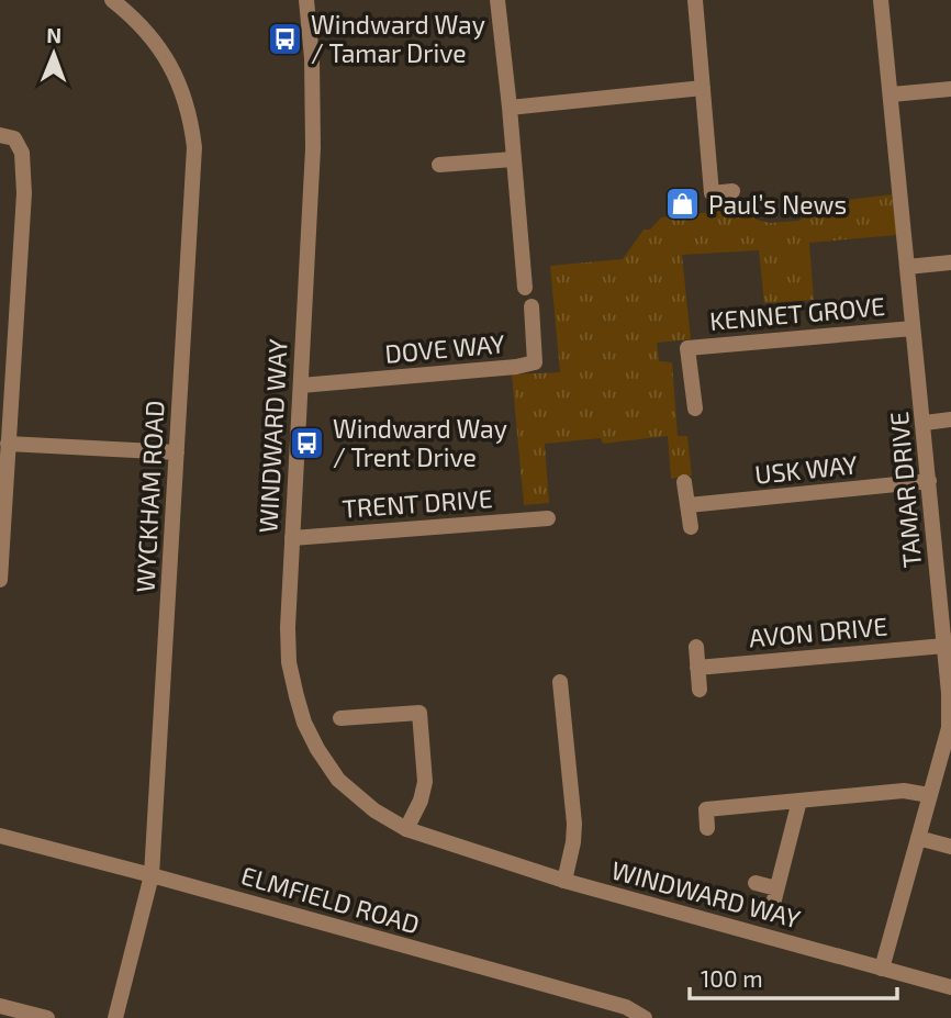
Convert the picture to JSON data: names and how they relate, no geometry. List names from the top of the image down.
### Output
{
  "streets": {
    "street": [
      "KENNET GROVE",
      "DOVE WAY",
      "WINDWARD WAY",
      "USK WAY",
      "TAMAR DRIVE",
      "WYCKHAM ROAD",
      "TRENT DRIVE",
      "AVON DRIVE",
      "ELMFIELD ROAD"
    ]
  },
  "crossings": [
    ["KENNET GROVE", "TAMAR DRIVE"],
    ["DOVE WAY", "WINDWARD WAY"],
    ["WINDWARD WAY", "TAMAR DRIVE"],
    ["WINDWARD WAY", "TRENT DRIVE"],
    ["USK WAY", "TAMAR DRIVE"],
    ["TAMAR DRIVE", "AVON DRIVE"],
    ["WYCKHAM ROAD", "ELMFIELD ROAD"]
  ],
  "places": {
    "bus stop": ["Windward Way / Tamar Drive", "Windward Way / Trent Drive"],
    "shop": ["Paul’s News"]
  },
  "scale_bar": "100 m",
  "north": "top"
}
